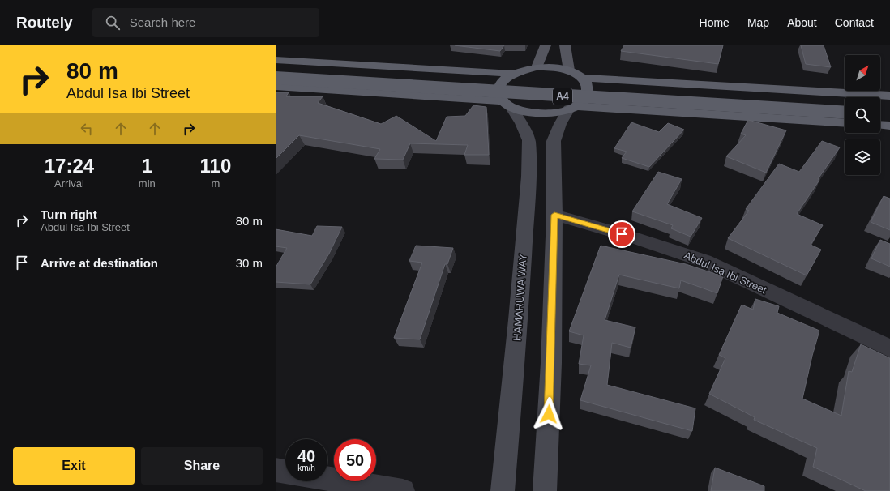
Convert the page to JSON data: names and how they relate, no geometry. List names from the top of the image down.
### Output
{
  "streets": {
    "highway": ["A4"],
    "main road": ["HAMARUWA WAY"],
    "street": ["Abdul Isa Ibi Street"]
  },
  "crossings": [
    ["A4", "HAMARUWA WAY"]
  ],
  "north": "top right",
  "page": {
    "header": "Routely",
    "search": "Search here",
    "nav": [
      "Home",
      "Map",
      "About",
      "Contact"
    ],
    "turn": ["80 m", "Abdul Isa Ibi Street"],
    "eta": [
      "17:24",
      "Arrival",
      "1",
      "min",
      "110",
      "m"
    ],
    "list": [
      {
        "name": "Turn right",
        "note": "Abdul Isa Ibi Street",
        "value": "80 m"
      },
      {
        "name": "Arrive at destination",
        "value": "30 m"
      }
    ],
    "speed": "40 km/h",
    "limit": "50",
    "buttons": ["Exit", "Share"]
  }
}
